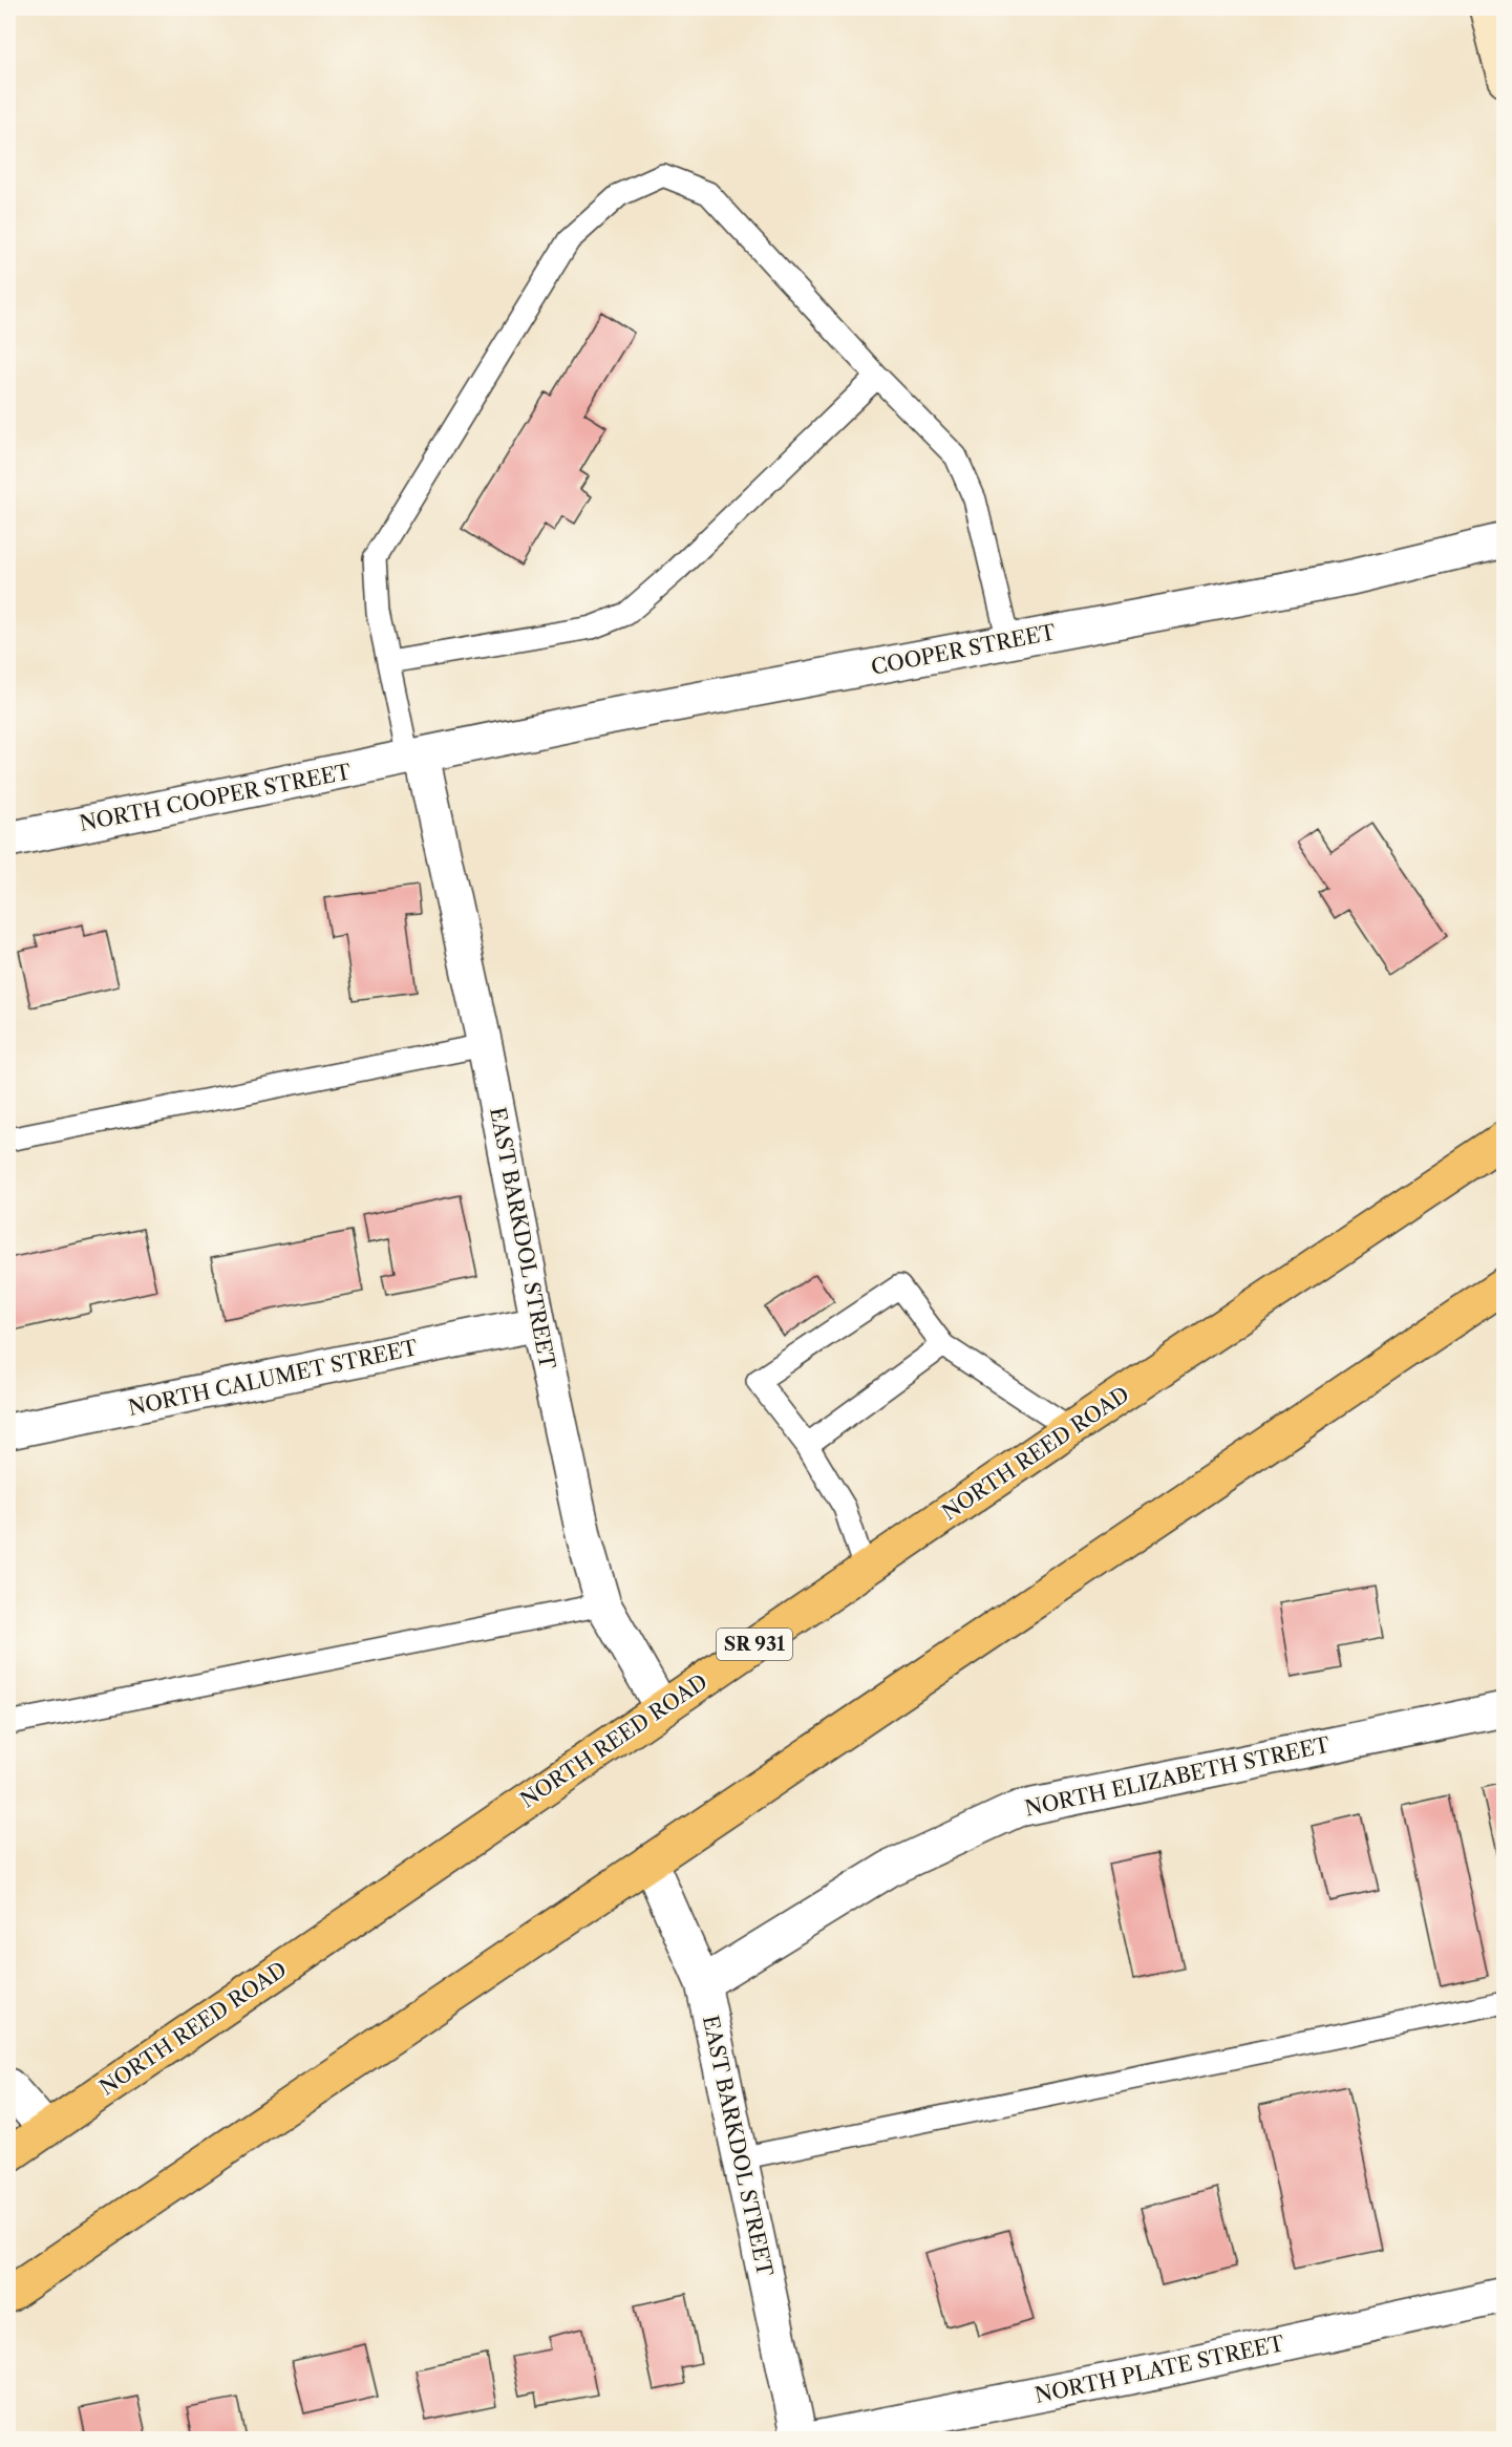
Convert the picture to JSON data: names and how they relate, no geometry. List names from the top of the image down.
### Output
{
  "streets": {
    "main road": ["NORTH REED ROAD", "SR 931"],
    "street": [
      "COOPER STREET",
      "NORTH COOPER STREET",
      "EAST BARKDOL STREET",
      "NORTH CALUMET STREET",
      "NORTH ELIZABETH STREET",
      "NORTH PLATE STREET"
    ]
  },
  "crossings": [
    ["COOPER STREET", "NORTH COOPER STREET"],
    ["COOPER STREET", "EAST BARKDOL STREET"],
    ["NORTH COOPER STREET", "EAST BARKDOL STREET"],
    ["EAST BARKDOL STREET", "NORTH CALUMET STREET"],
    ["EAST BARKDOL STREET", "NORTH REED ROAD"],
    ["EAST BARKDOL STREET", "NORTH ELIZABETH STREET"]
  ]
}
